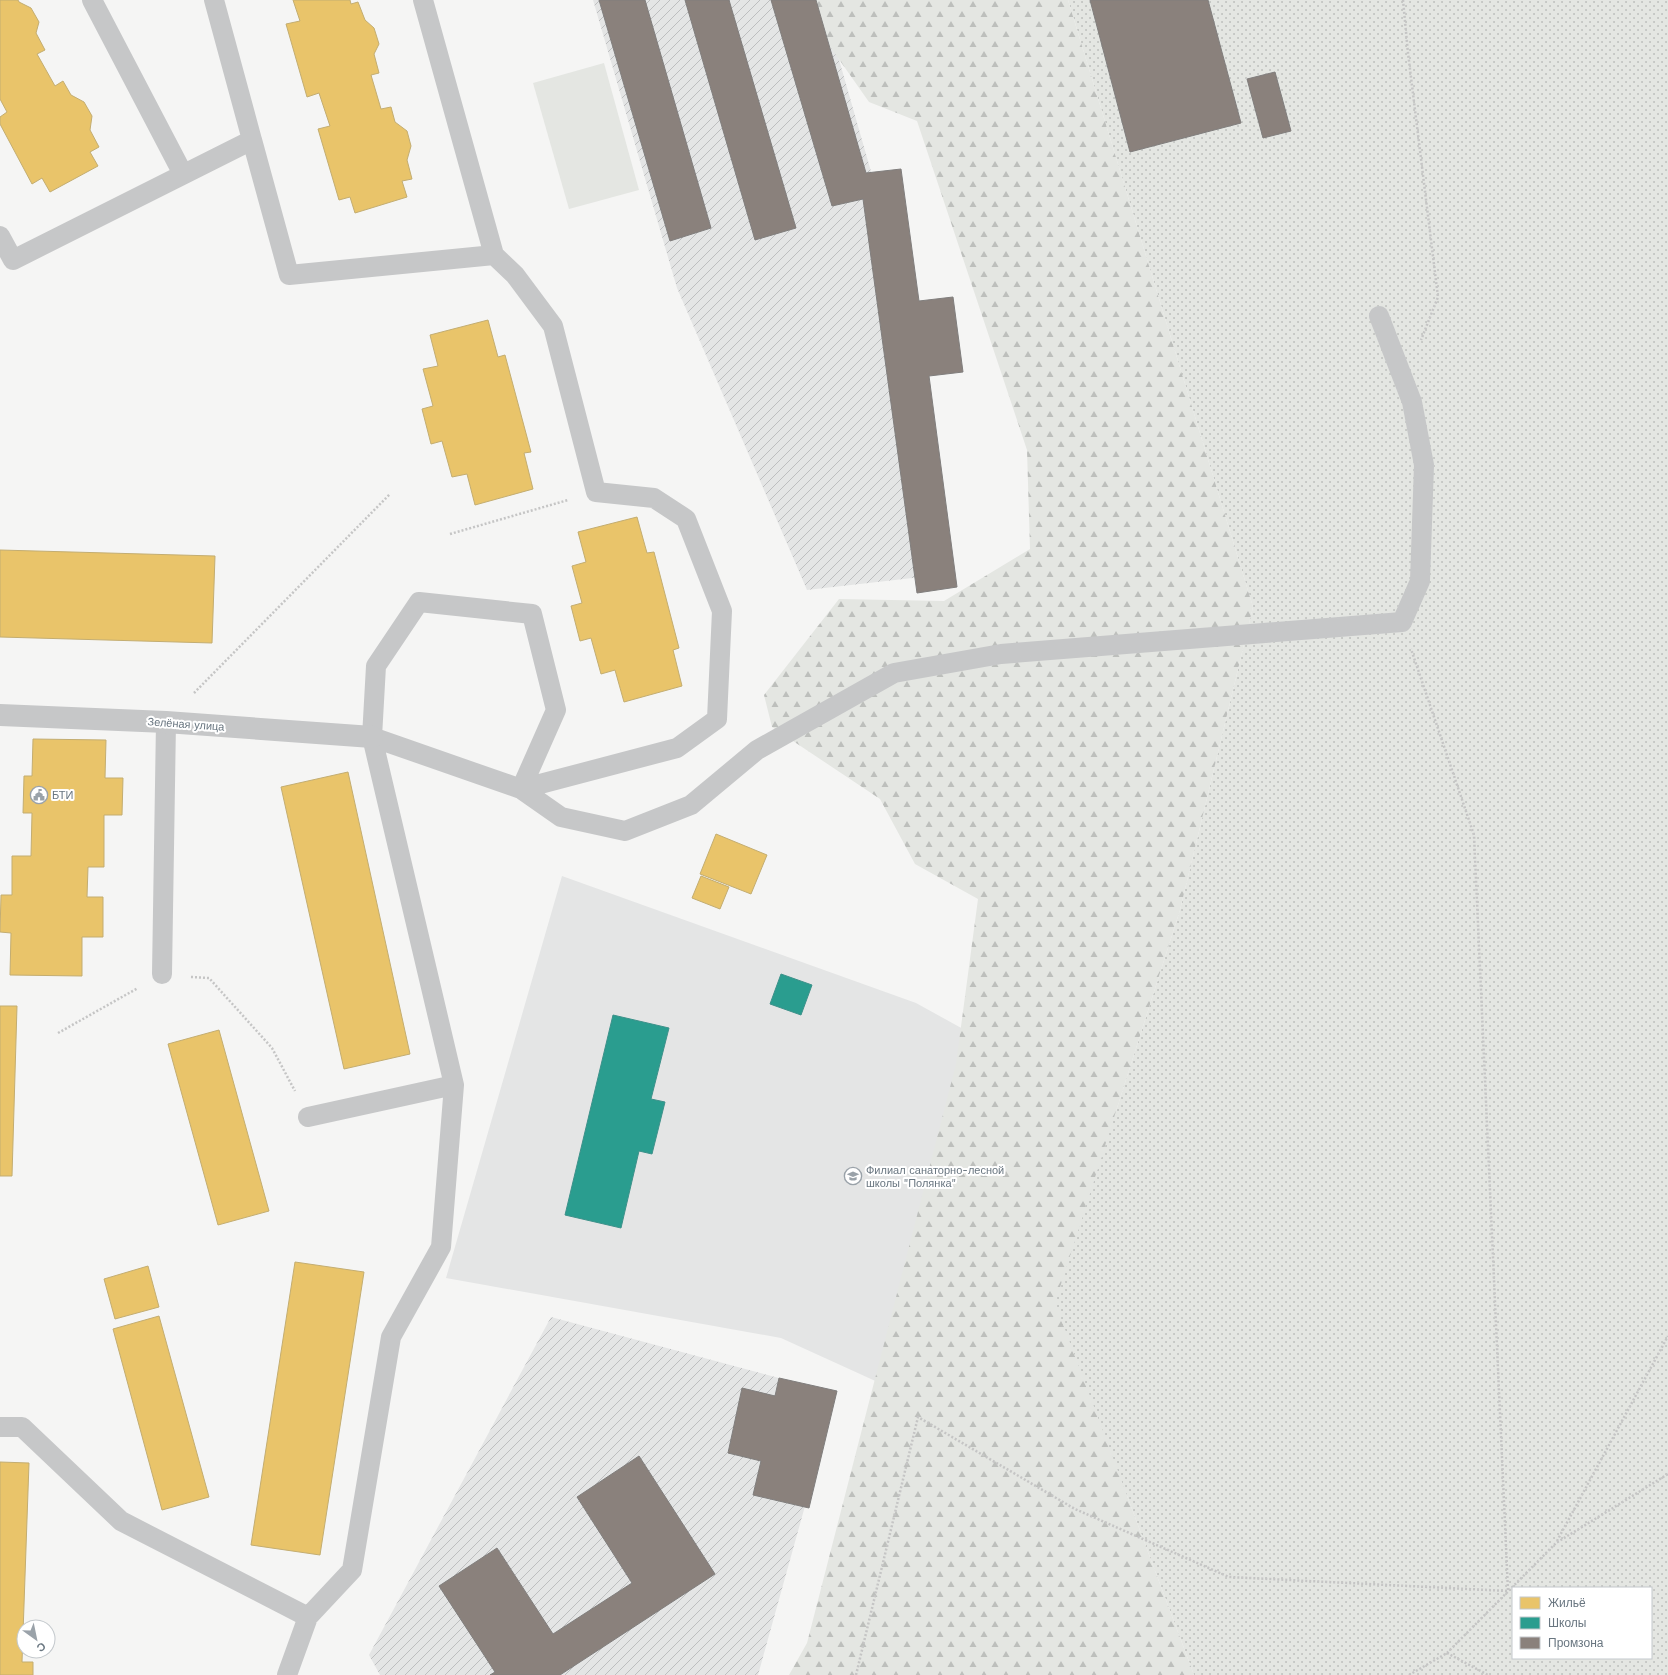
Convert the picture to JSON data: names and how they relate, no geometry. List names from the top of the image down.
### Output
{
  "streets": {
    "street": ["Зелёная улица"]
  },
  "places": {
    "public building": ["БТИ"],
    "school or university": ["Филиал санаторно-лесной школы \"Полянка\""]
  },
  "legend": ["Жильё", "Школы", "Промзона"],
  "north": "bottom right"
}
